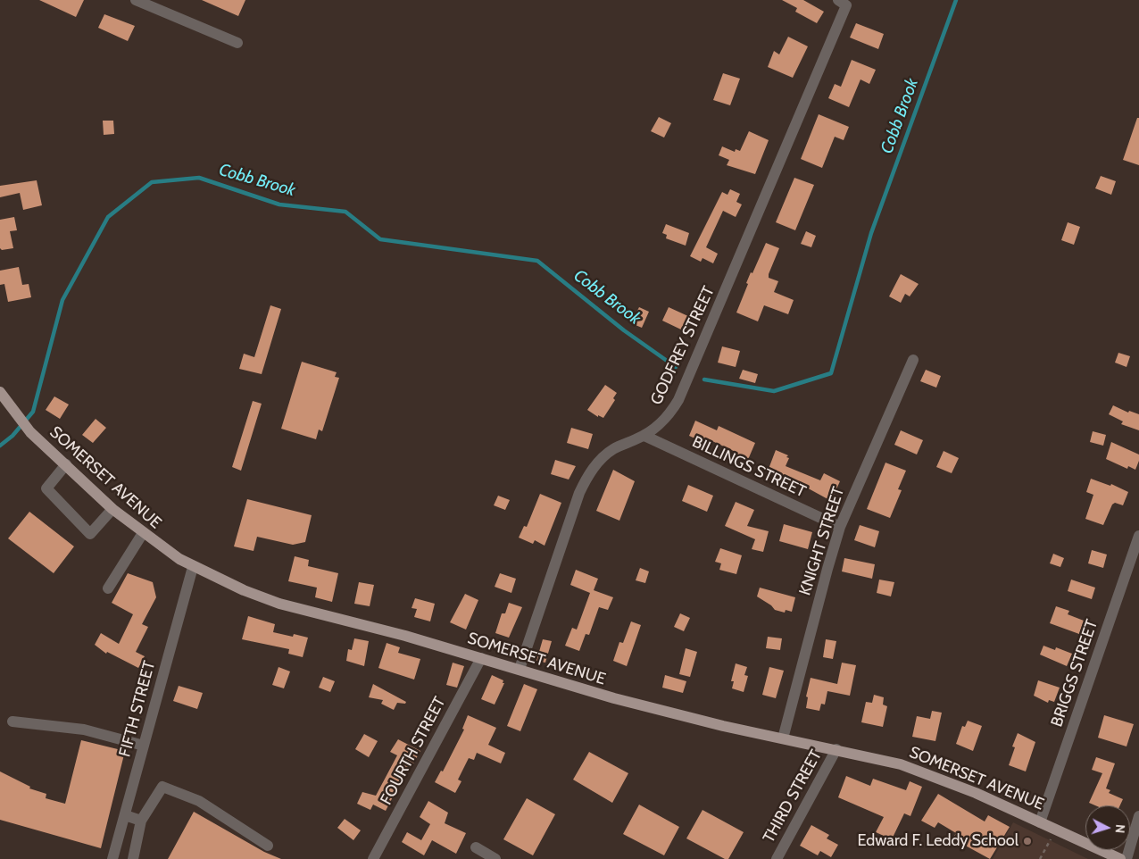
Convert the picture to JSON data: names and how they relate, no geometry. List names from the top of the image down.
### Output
{
  "streets": {
    "main road": ["SOMERSET AVENUE"],
    "street": [
      "GODFREY STREET",
      "BILLINGS STREET",
      "KNIGHT STREET",
      "BRIGGS STREET",
      "FIFTH STREET",
      "FOURTH STREET",
      "THIRD STREET"
    ]
  },
  "crossings": [
    ["GODFREY STREET", "BILLINGS STREET"],
    ["GODFREY STREET", "SOMERSET AVENUE"],
    ["BILLINGS STREET", "KNIGHT STREET"],
    ["SOMERSET AVENUE", "KNIGHT STREET"],
    ["SOMERSET AVENUE", "BRIGGS STREET"],
    ["SOMERSET AVENUE", "FIFTH STREET"],
    ["SOMERSET AVENUE", "FOURTH STREET"],
    ["SOMERSET AVENUE", "THIRD STREET"]
  ],
  "water": ["Cobb Brook"],
  "places": ["Edward F. Leddy School"],
  "north": "right"
}
